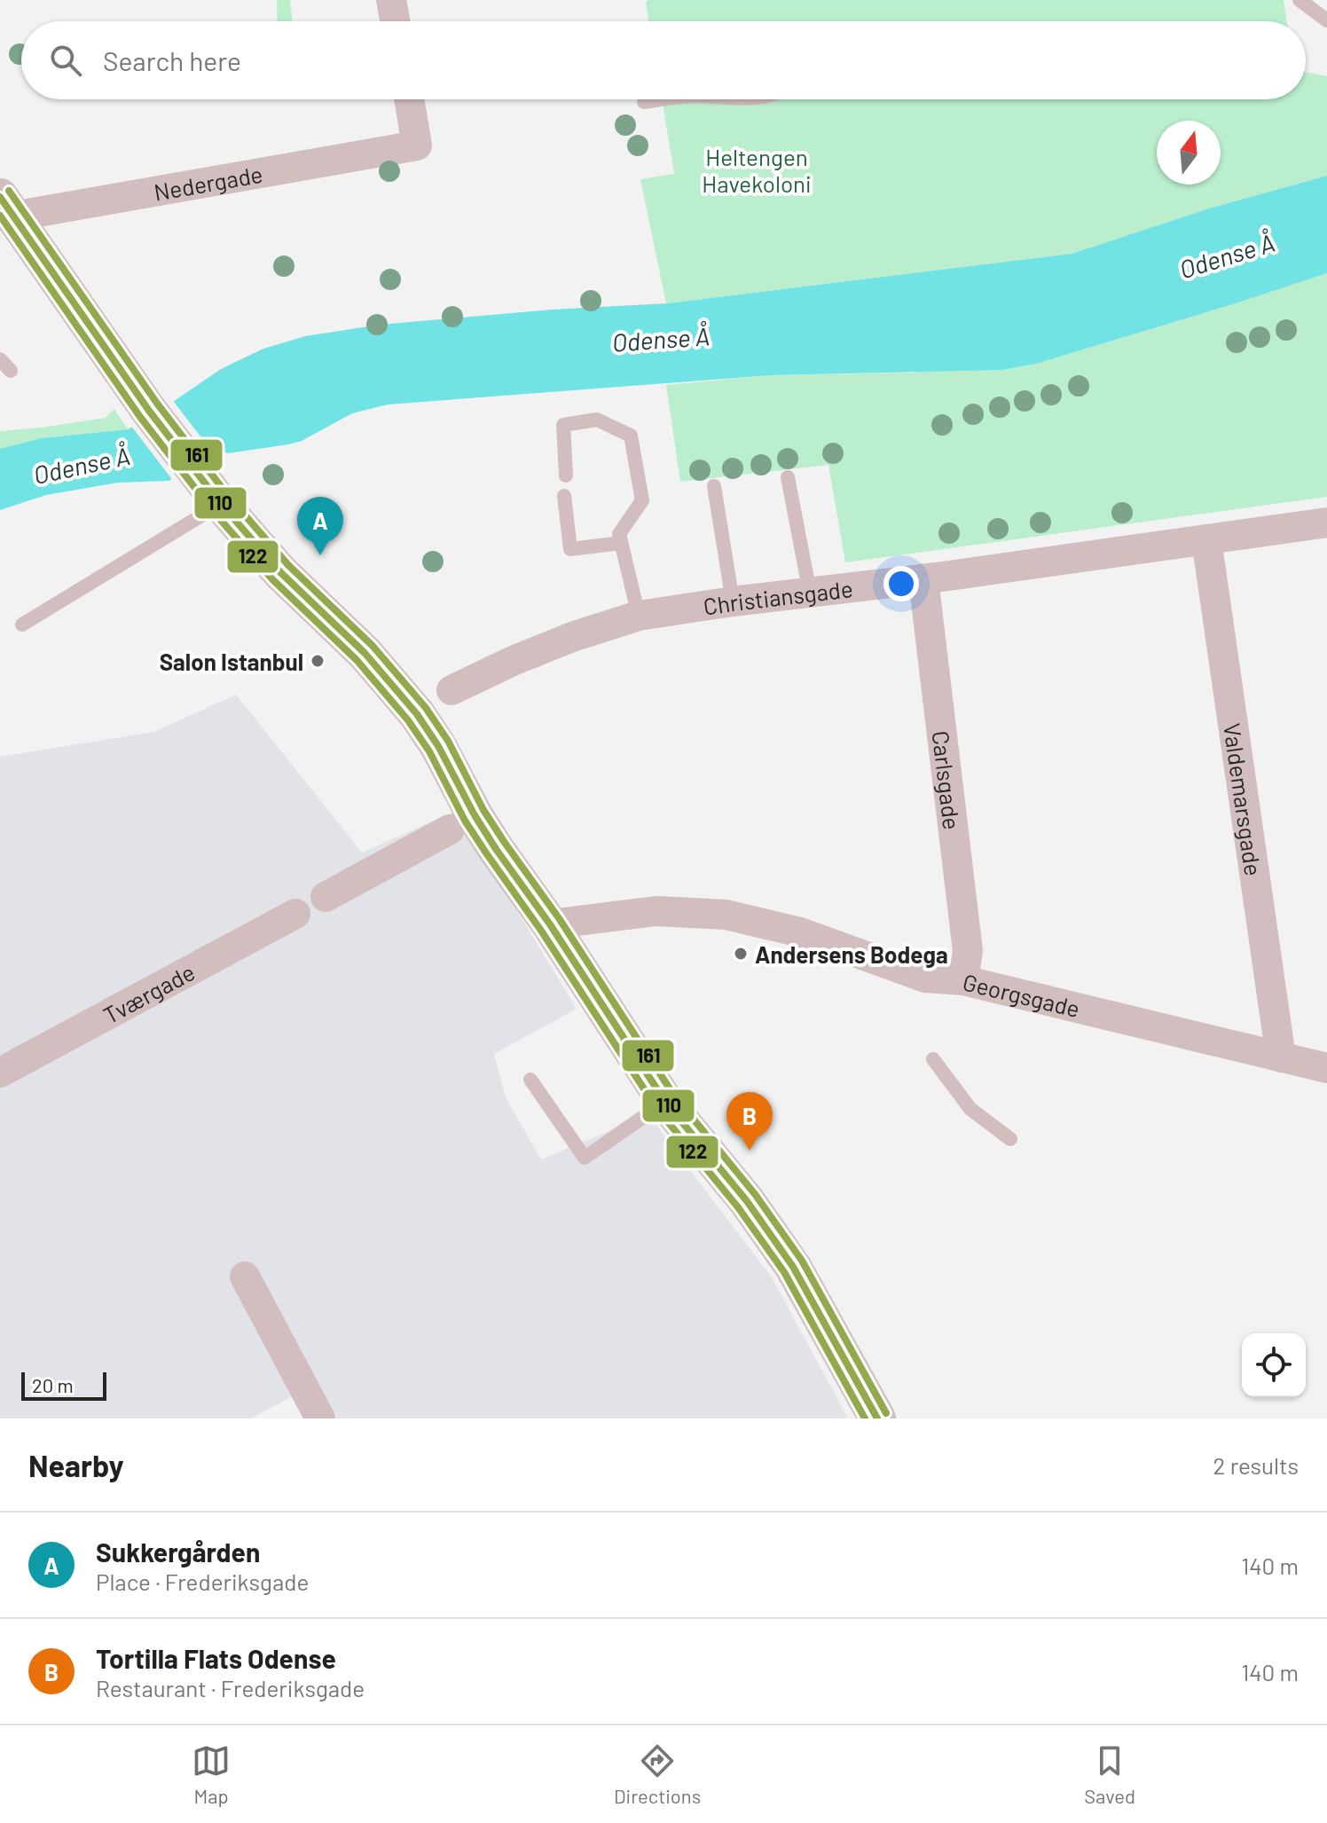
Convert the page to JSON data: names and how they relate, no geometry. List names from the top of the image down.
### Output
{
  "streets": {
    "street": [
      "Nedergade",
      "Christiansgade",
      "Carlsgade",
      "Valdemarsgade",
      "Tværgade",
      "Georgsgade"
    ]
  },
  "crossings": [
    ["Christiansgade", "Carlsgade"],
    ["Christiansgade", "Valdemarsgade"],
    ["Carlsgade", "Georgsgade"],
    ["Valdemarsgade", "Georgsgade"]
  ],
  "water": ["Odense Å"],
  "parks": ["Heltengen Havekoloni"],
  "places": ["Salon Istanbul", "Andersens Bodega"],
  "lines": ["transit line 161", "transit line 110", "transit line 122"],
  "scale_bar": "20 m",
  "north": "top",
  "page": {
    "search": "Search here",
    "pins": ["A", "B"],
    "scale": "20 m",
    "heading": ["Nearby", "2 results"],
    "list": [
      {
        "mark": "A",
        "name": "Sukkergården",
        "note": "Place · Frederiksgade",
        "value": "140 m"
      },
      {
        "mark": "B",
        "name": "Tortilla Flats Odense",
        "note": "Restaurant · Frederiksgade",
        "value": "140 m"
      }
    ],
    "nav": ["Map", "Directions", "Saved"]
  }
}
